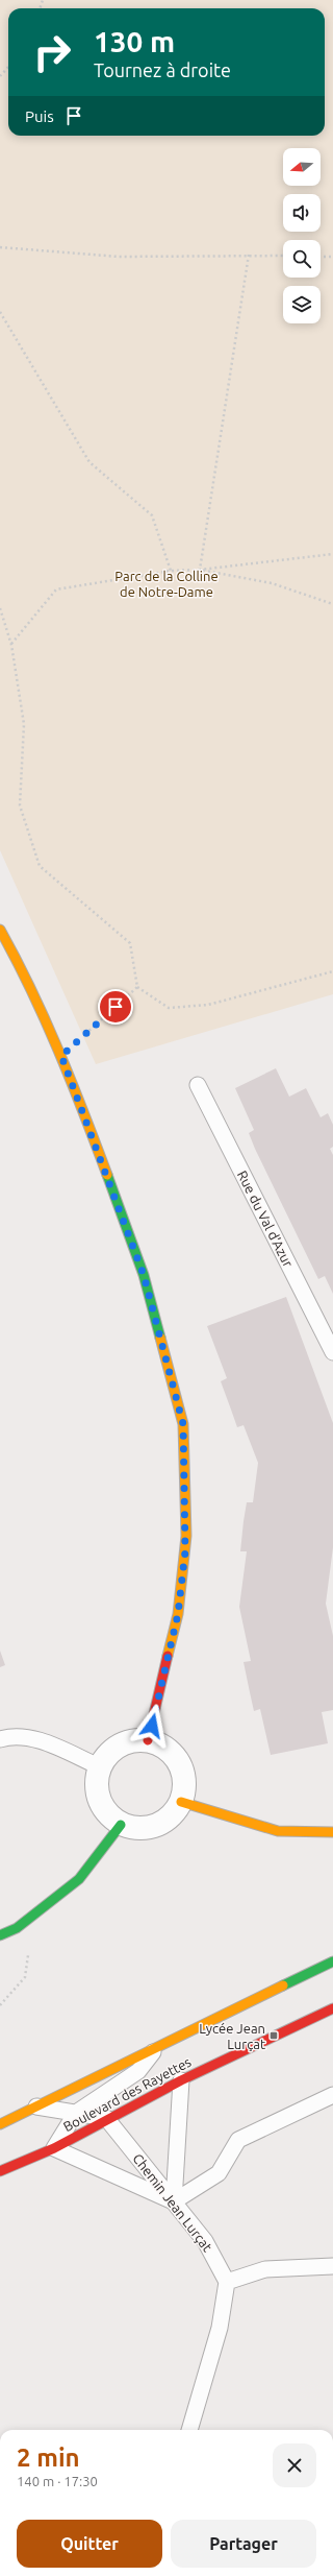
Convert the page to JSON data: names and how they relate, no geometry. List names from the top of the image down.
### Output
{
  "streets": {
    "street": ["Boulevard des Rayettes"],
    "lane": ["Rue du Val d'Azur", "Chemin Jean Lurçat"]
  },
  "crossings": [
    ["Boulevard des Rayettes", "Chemin Jean Lurçat"]
  ],
  "parks": ["Parc de la Colline de Notre-Dame"],
  "places": {
    "transit": ["Lycée Jean Lurçat"]
  },
  "north": "left",
  "page": {
    "turn": ["130 m", "Tournez à droite"],
    "then": "Puis",
    "heading": ["2 min", "140 m · 17:30"],
    "buttons": ["Quitter", "Partager"]
  }
}
